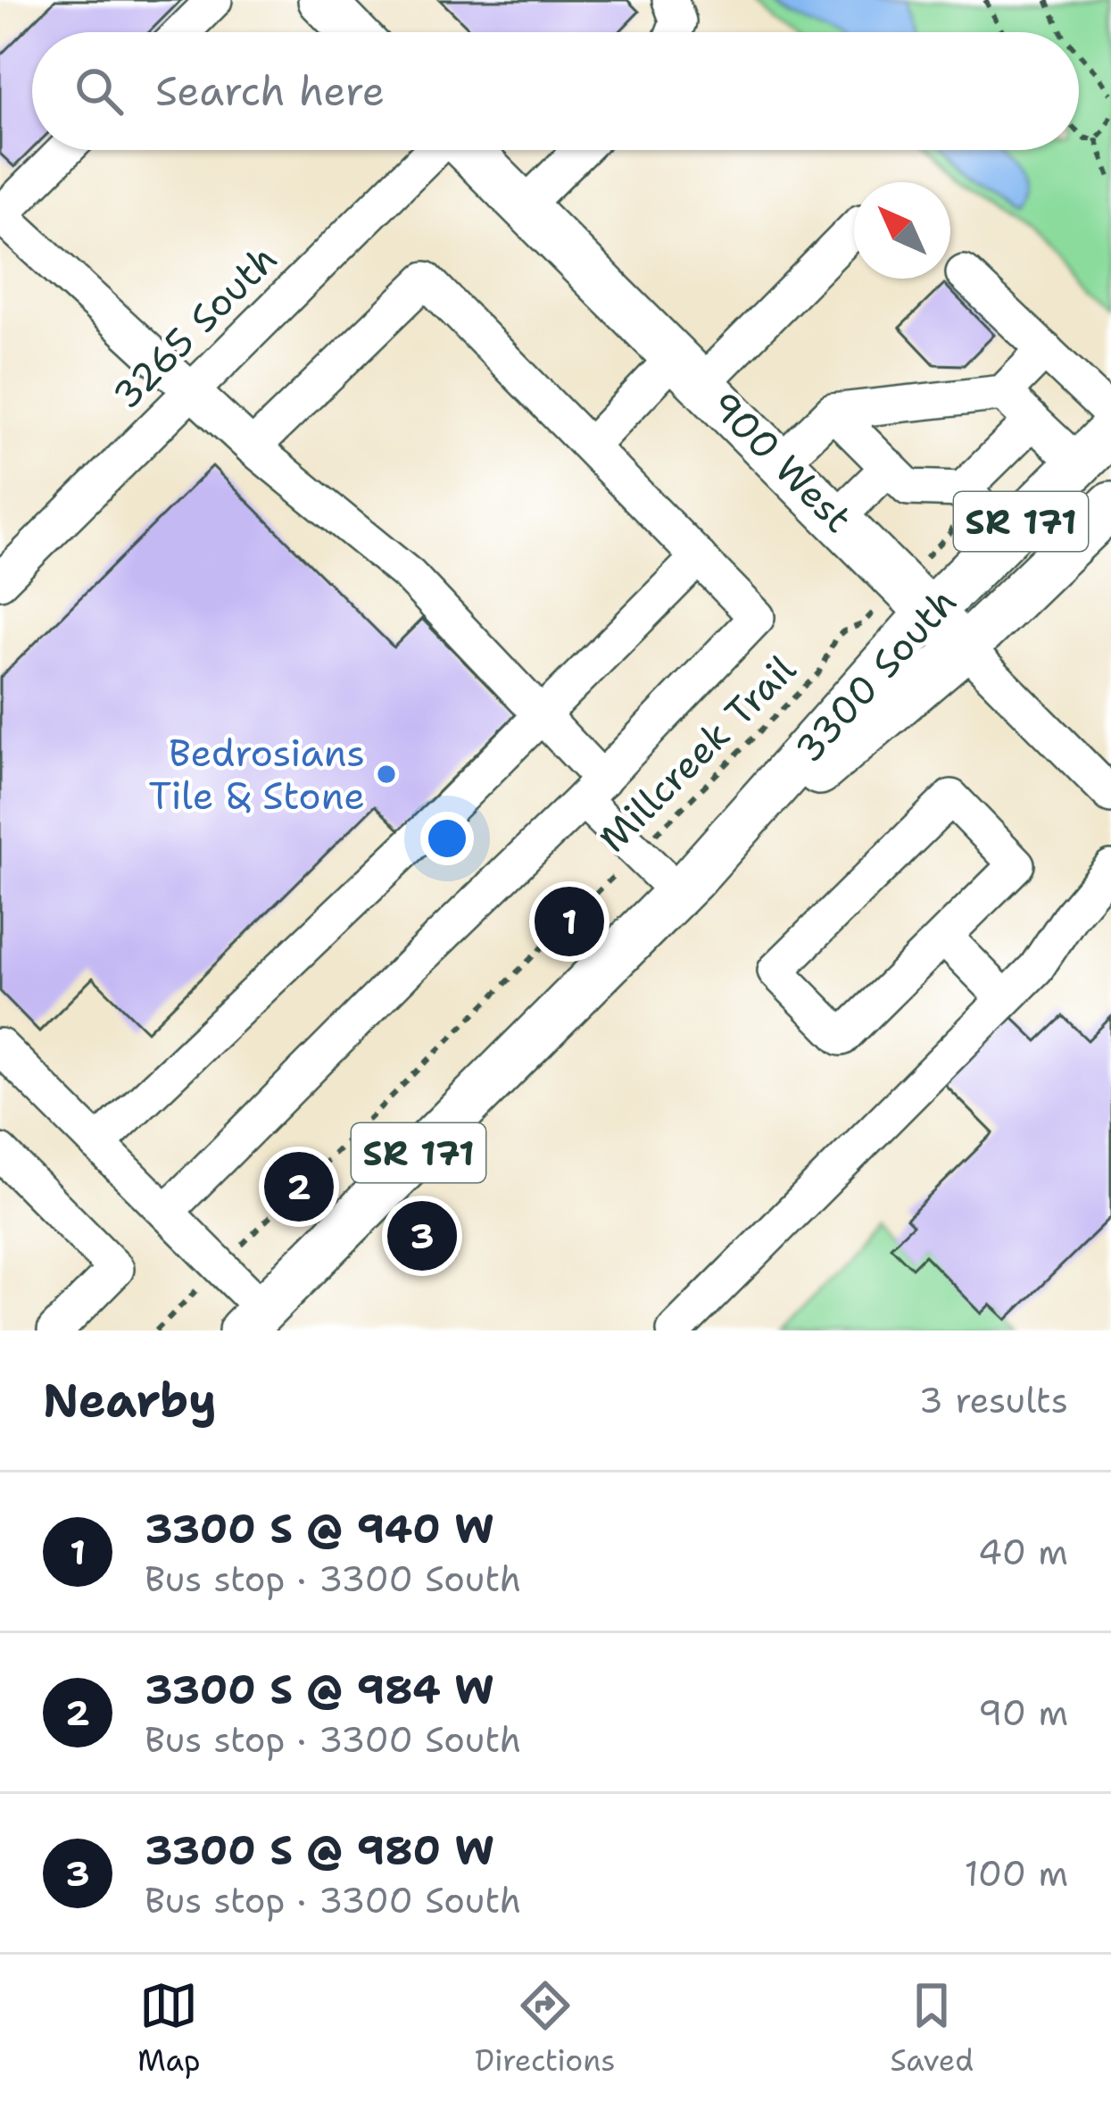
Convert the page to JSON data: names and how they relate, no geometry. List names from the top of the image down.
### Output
{
  "streets": {
    "main road": ["900 West", "SR 171", "3300 South"],
    "street": ["3265 South"],
    "path": ["Millcreek Trail"]
  },
  "crossings": [
    ["900 West", "3300 South"]
  ],
  "places": ["Bedrosians Tile & Stone"],
  "north": "top left",
  "page": {
    "search": "Search here",
    "pins": ["1", "2", "3"],
    "heading": ["Nearby", "3 results"],
    "list": [
      {
        "mark": "1",
        "name": "3300 S @ 940 W",
        "note": "Bus stop · 3300 South",
        "value": "40 m"
      },
      {
        "mark": "2",
        "name": "3300 S @ 984 W",
        "note": "Bus stop · 3300 South",
        "value": "90 m"
      },
      {
        "mark": "3",
        "name": "3300 S @ 980 W",
        "note": "Bus stop · 3300 South",
        "value": "100 m"
      }
    ],
    "nav": ["Map", "Directions", "Saved"]
  }
}
